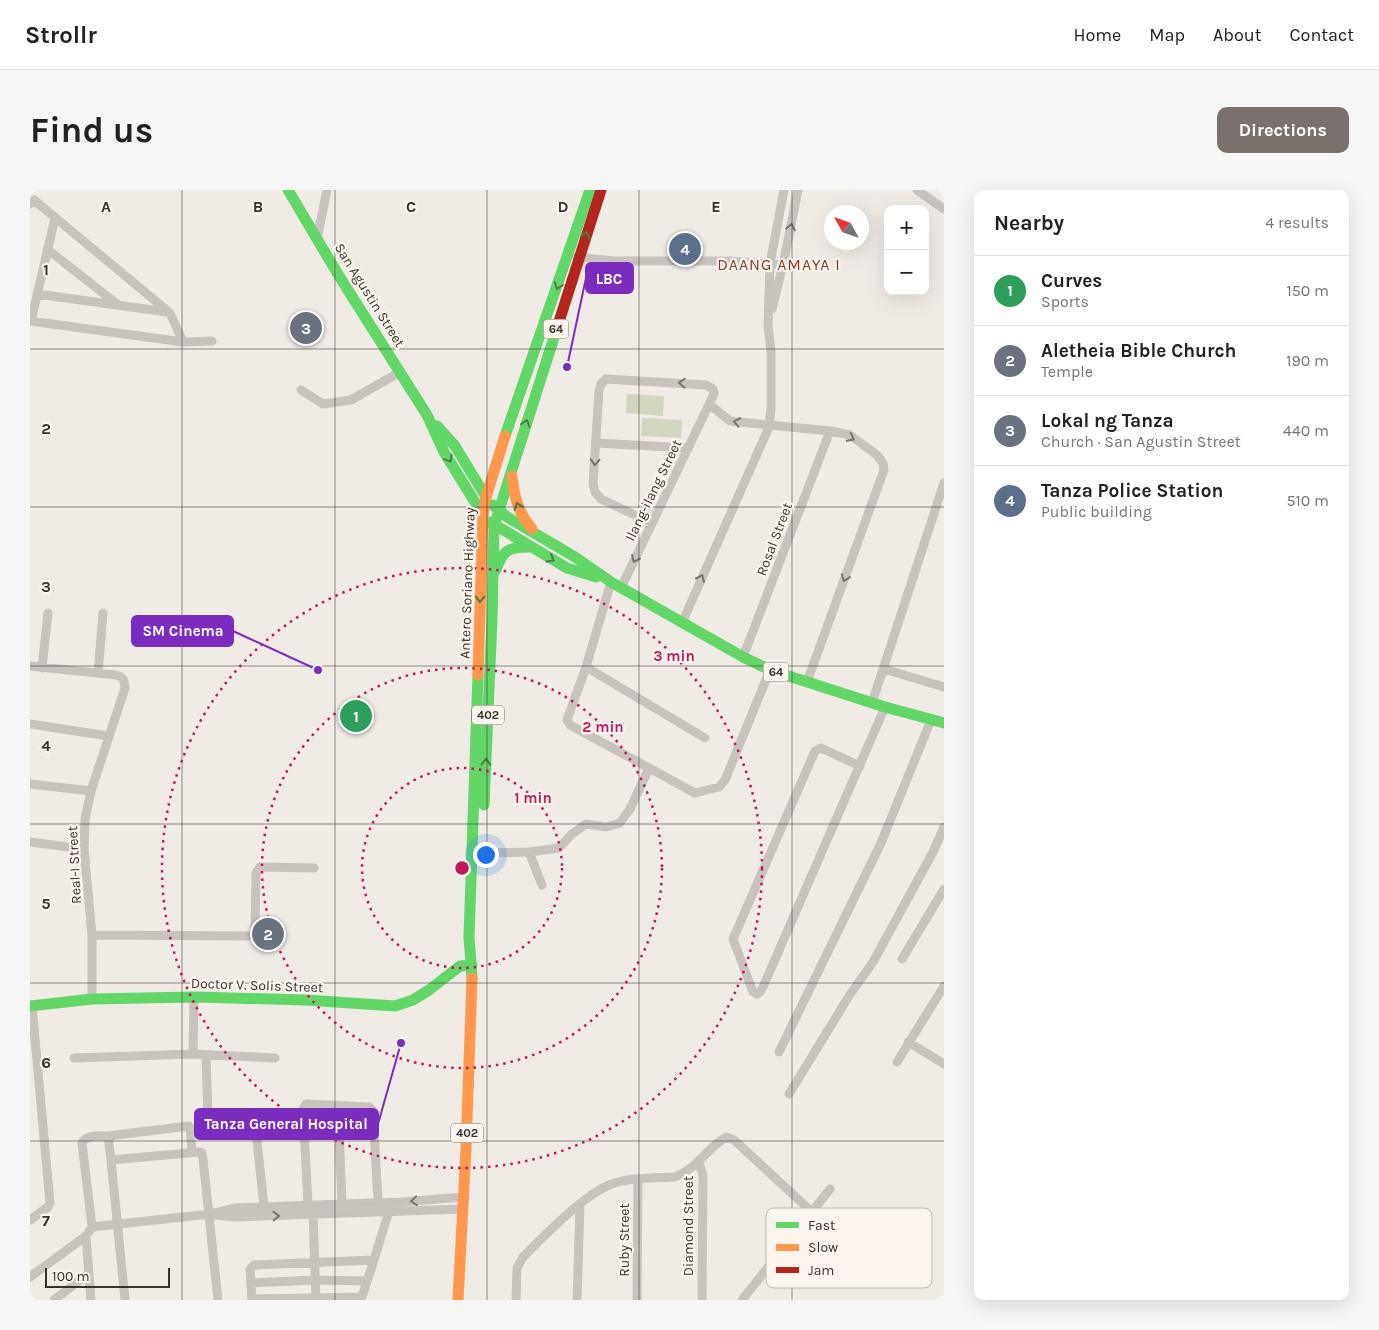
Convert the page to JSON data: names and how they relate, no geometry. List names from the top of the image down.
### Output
{
  "streets": {
    "main road": [
      "San Agustin Street",
      "64",
      "Antero Soriano Highway",
      "402",
      "Doctor V. Solis Street"
    ],
    "street": [
      "Ilang-ilang Street",
      "Rosal Street",
      "Real-I Street",
      "Diamond Street",
      "Ruby Street"
    ]
  },
  "crossings": [
    ["San Agustin Street", "64"],
    ["San Agustin Street", "Antero Soriano Highway"],
    ["64", "Ilang-ilang Street"],
    ["64", "Rosal Street"],
    ["64", "Antero Soriano Highway"],
    ["Antero Soriano Highway", "Doctor V. Solis Street"],
    ["Real-I Street", "Doctor V. Solis Street"],
    ["Diamond Street", "Ruby Street"]
  ],
  "districts": ["DAANG AMAYA I"],
  "places": ["LBC", "SM Cinema", "Tanza General Hospital"],
  "legend": ["Fast", "Slow", "Jam"],
  "scale_bar": "100 m",
  "north": "top left",
  "page": {
    "header": "Strollr",
    "nav": [
      "Home",
      "Map",
      "About",
      "Contact"
    ],
    "buttons": "Directions",
    "title": "Find us",
    "heading": ["Nearby", "4 results"],
    "map_buttons": ["+", "−"],
    "pins": [
      "4",
      "3",
      "1",
      "2"
    ],
    "list": [
      {
        "mark": "1",
        "name": "Curves",
        "note": "Sports",
        "value": "150 m"
      },
      {
        "mark": "2",
        "name": "Aletheia Bible Church",
        "note": "Temple",
        "value": "190 m"
      },
      {
        "mark": "3",
        "name": "Lokal ng Tanza",
        "note": "Church · San Agustin Street",
        "value": "440 m"
      },
      {
        "mark": "4",
        "name": "Tanza Police Station",
        "note": "Public building",
        "value": "510 m"
      }
    ],
    "scale": "100 m"
  },
  "grid": {
    "columns": [
      "A",
      "B",
      "C",
      "D",
      "E"
    ],
    "rows": [
      "1",
      "2",
      "3",
      "4",
      "5",
      "6",
      "7"
    ]
  },
  "rings": ["3 min", "2 min", "1 min"]
}
